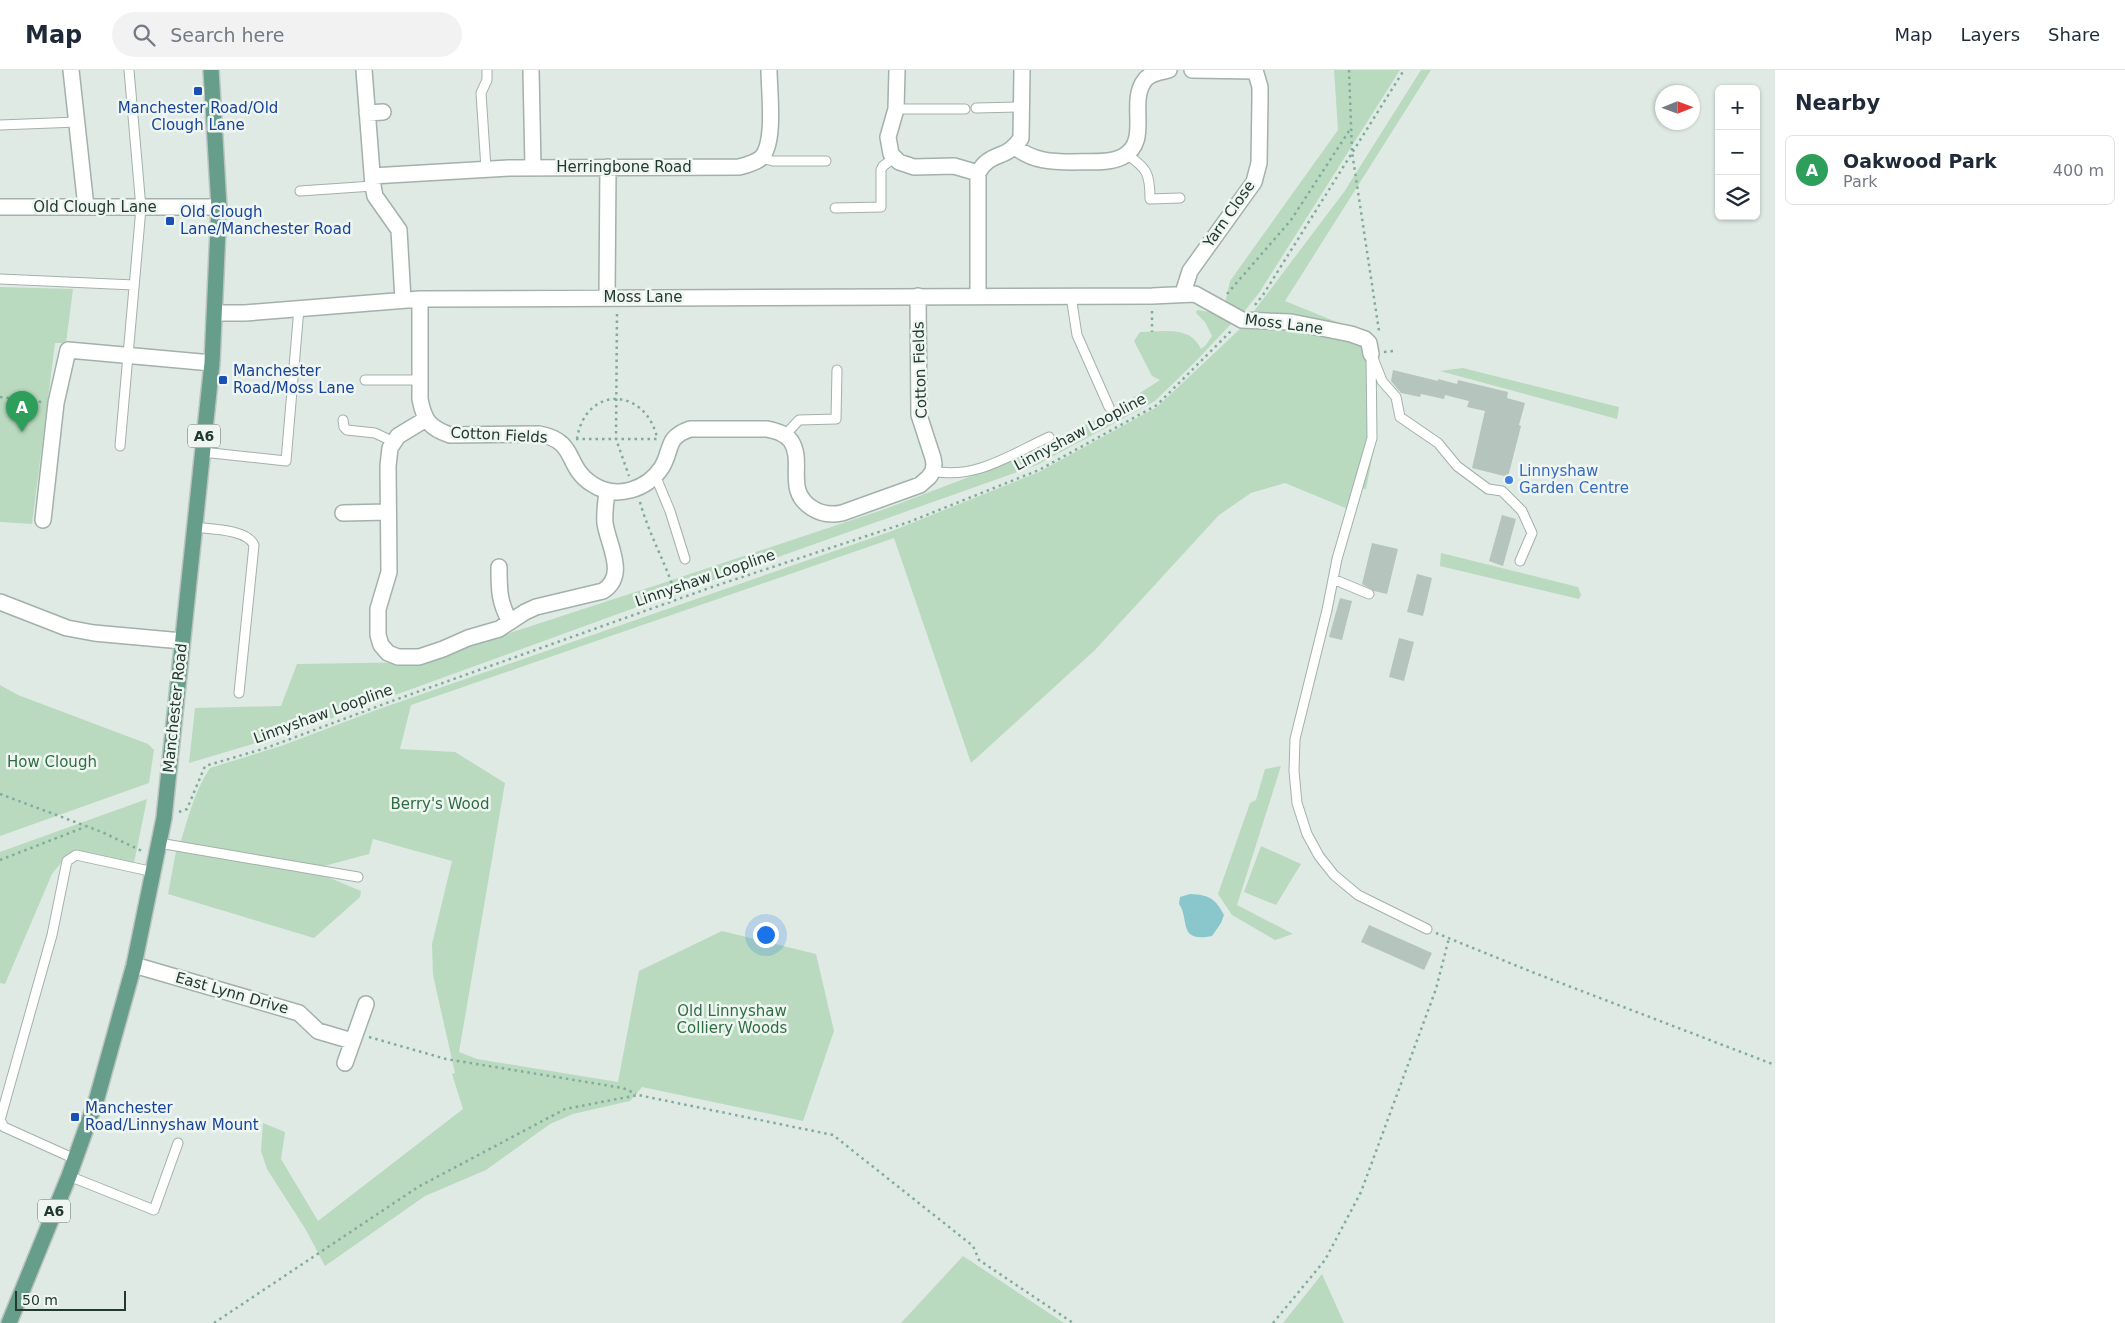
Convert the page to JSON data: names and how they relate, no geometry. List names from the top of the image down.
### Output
{
  "streets": {
    "main road": ["A6", "Manchester Road"],
    "street": [
      "Herringbone Road",
      "Old Clough Lane",
      "Yarn Close",
      "Moss Lane",
      "Cotton Fields",
      "East Lynn Drive"
    ],
    "path": ["Linnyshaw Loopline"]
  },
  "crossings": [
    ["Old Clough Lane", "Manchester Road"],
    ["Yarn Close", "Moss Lane"],
    ["Moss Lane", "Cotton Fields"],
    ["Moss Lane", "Linnyshaw Loopline"],
    ["Moss Lane", "Manchester Road"],
    ["Linnyshaw Loopline", "Manchester Road"],
    ["Manchester Road", "East Lynn Drive"]
  ],
  "parks": ["How Clough", "Berry's Wood", "Old Linnyshaw Colliery Woods"],
  "places": {
    "transit": [
      "Manchester Road/Old Clough Lane",
      "Old Clough Lane/Manchester Road",
      "Manchester Road/Moss Lane",
      "Manchester Road/Linnyshaw Mount"
    ],
    "other": ["Linnyshaw Garden Centre"]
  },
  "scale_bar": "50 m",
  "north": "right",
  "page": {
    "header": "Map",
    "search": "Search here",
    "nav": ["Map", "Layers", "Share"],
    "heading": "Nearby",
    "map_buttons": ["+", "−"],
    "list": [
      {
        "mark": "A",
        "name": "Oakwood Park",
        "note": "Park",
        "value": "400 m"
      }
    ],
    "pins": "A",
    "scale": "50 m"
  }
}
